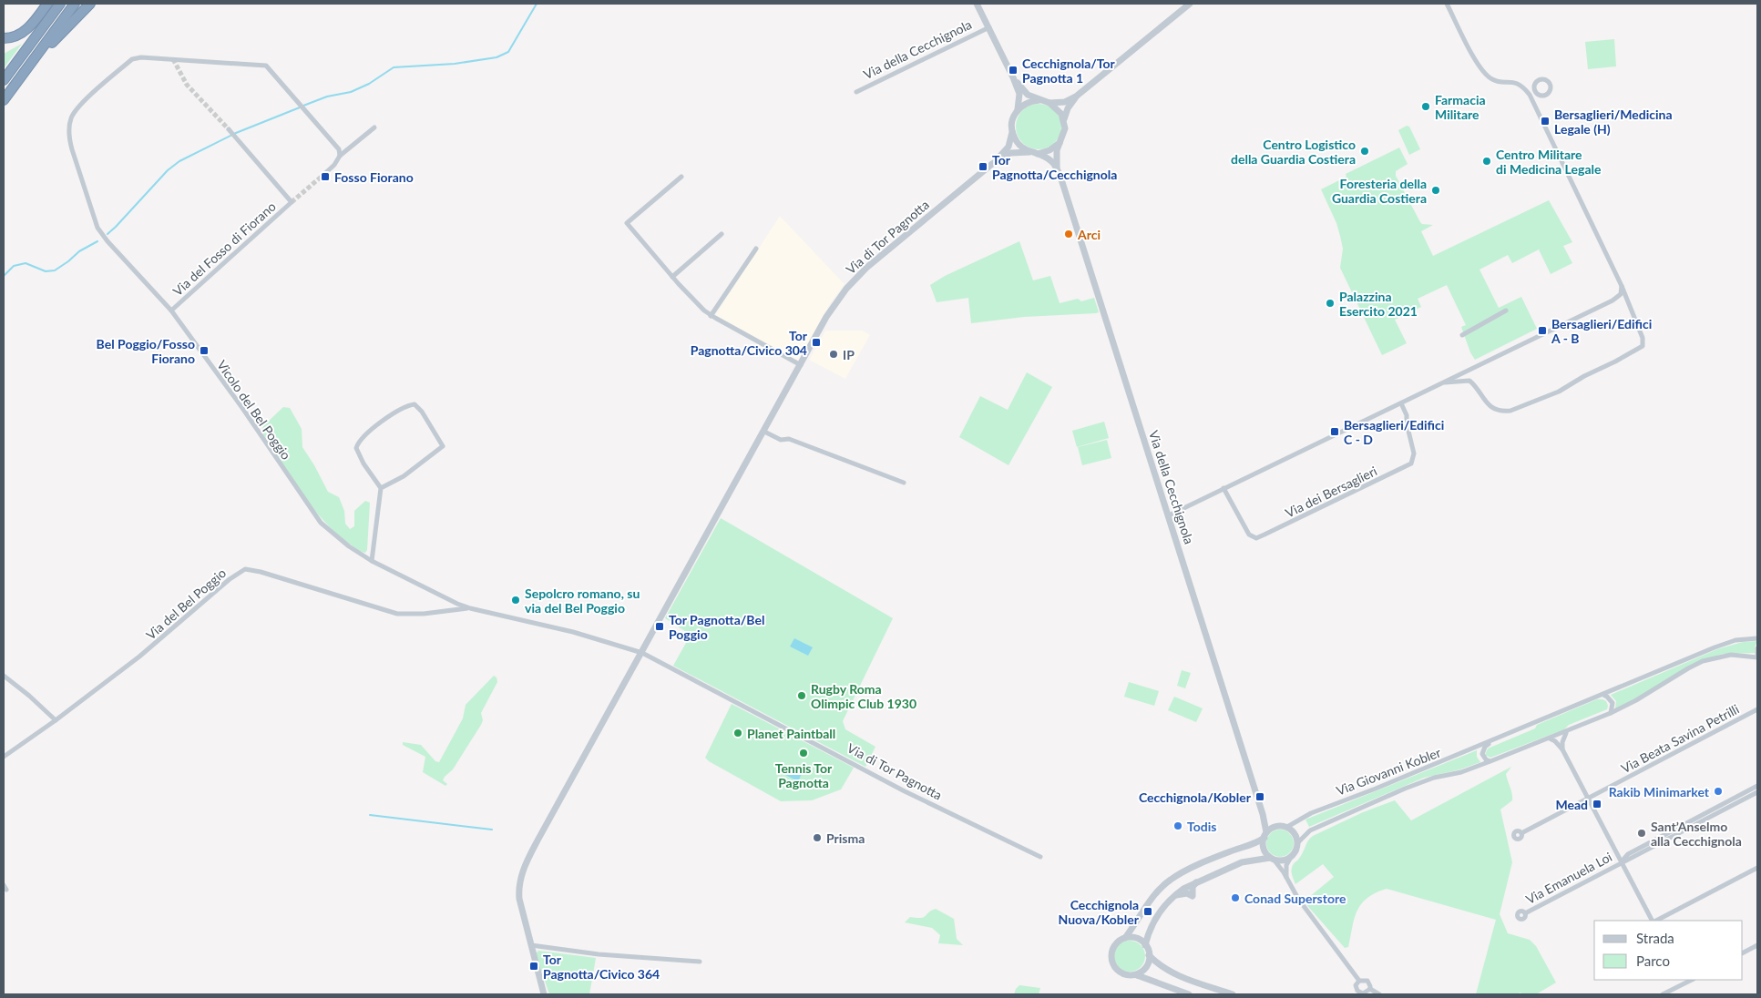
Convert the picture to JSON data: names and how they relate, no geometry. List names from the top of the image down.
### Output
{
  "streets": {
    "street": [
      "Via della Cecchignola",
      "Via di Tor Pagnotta",
      "Via del Fosso di Fiorano",
      "Vicolo del Bel Poggio",
      "Via dei Bersaglieri",
      "Via del Bel Poggio",
      "Via Beata Savina Petrilli",
      "Via Giovanni Kobler",
      "Via Emanuela Loi"
    ]
  },
  "crossings": [
    ["Via della Cecchignola", "Via di Tor Pagnotta"],
    ["Via della Cecchignola", "Via Giovanni Kobler"],
    ["Via di Tor Pagnotta", "Vicolo del Bel Poggio"],
    ["Via del Fosso di Fiorano", "Vicolo del Bel Poggio"],
    ["Vicolo del Bel Poggio", "Via del Bel Poggio"]
  ],
  "places": {
    "transit": [
      "Cecchignola/Tor Pagnotta 1",
      "Bersaglieri/Medicina Legale (H)",
      "Tor Pagnotta/Cecchignola",
      "Fosso Fiorano",
      "Bersaglieri/Edifici A - B",
      "Tor Pagnotta/Civico 304",
      "Bel Poggio/Fosso Fiorano",
      "Bersaglieri/Edifici C - D",
      "Tor Pagnotta/Bel Poggio",
      "Cecchignola/Kobler",
      "Mead",
      "Cecchignola Nuova/Kobler",
      "Tor Pagnotta/Civico 364"
    ],
    "other": [
      "Farmacia Militare",
      "Centro Logistico della Guardia Costiera",
      "Centro Militare di Medicina Legale",
      "Foresteria della Guardia Costiera",
      "Arci",
      "Palazzina Esercito 2021",
      "IP",
      "Sepolcro romano, su via del Bel Poggio",
      "Rugby Roma Olimpic Club 1930",
      "Planet Paintball",
      "Tennis Tor Pagnotta",
      "Rakib Minimarket",
      "Todis",
      "Sant’Anselmo alla Cecchignola",
      "Prisma",
      "Conad Superstore"
    ]
  },
  "legend": ["Strada", "Parco"]
}
